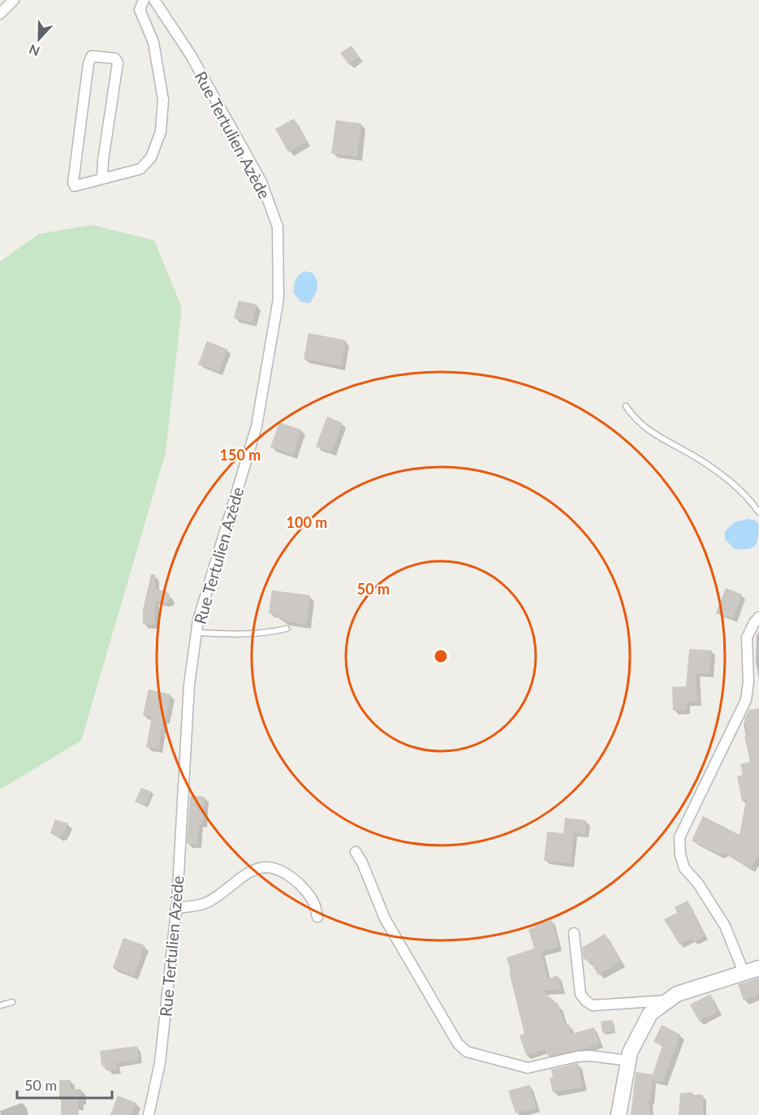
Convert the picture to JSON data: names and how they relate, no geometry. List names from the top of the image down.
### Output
{
  "streets": {
    "street": ["Rue Tertulien Azède"]
  },
  "scale_bar": "50 m",
  "north": "bottom",
  "rings": ["150 m", "100 m", "50 m"]
}
